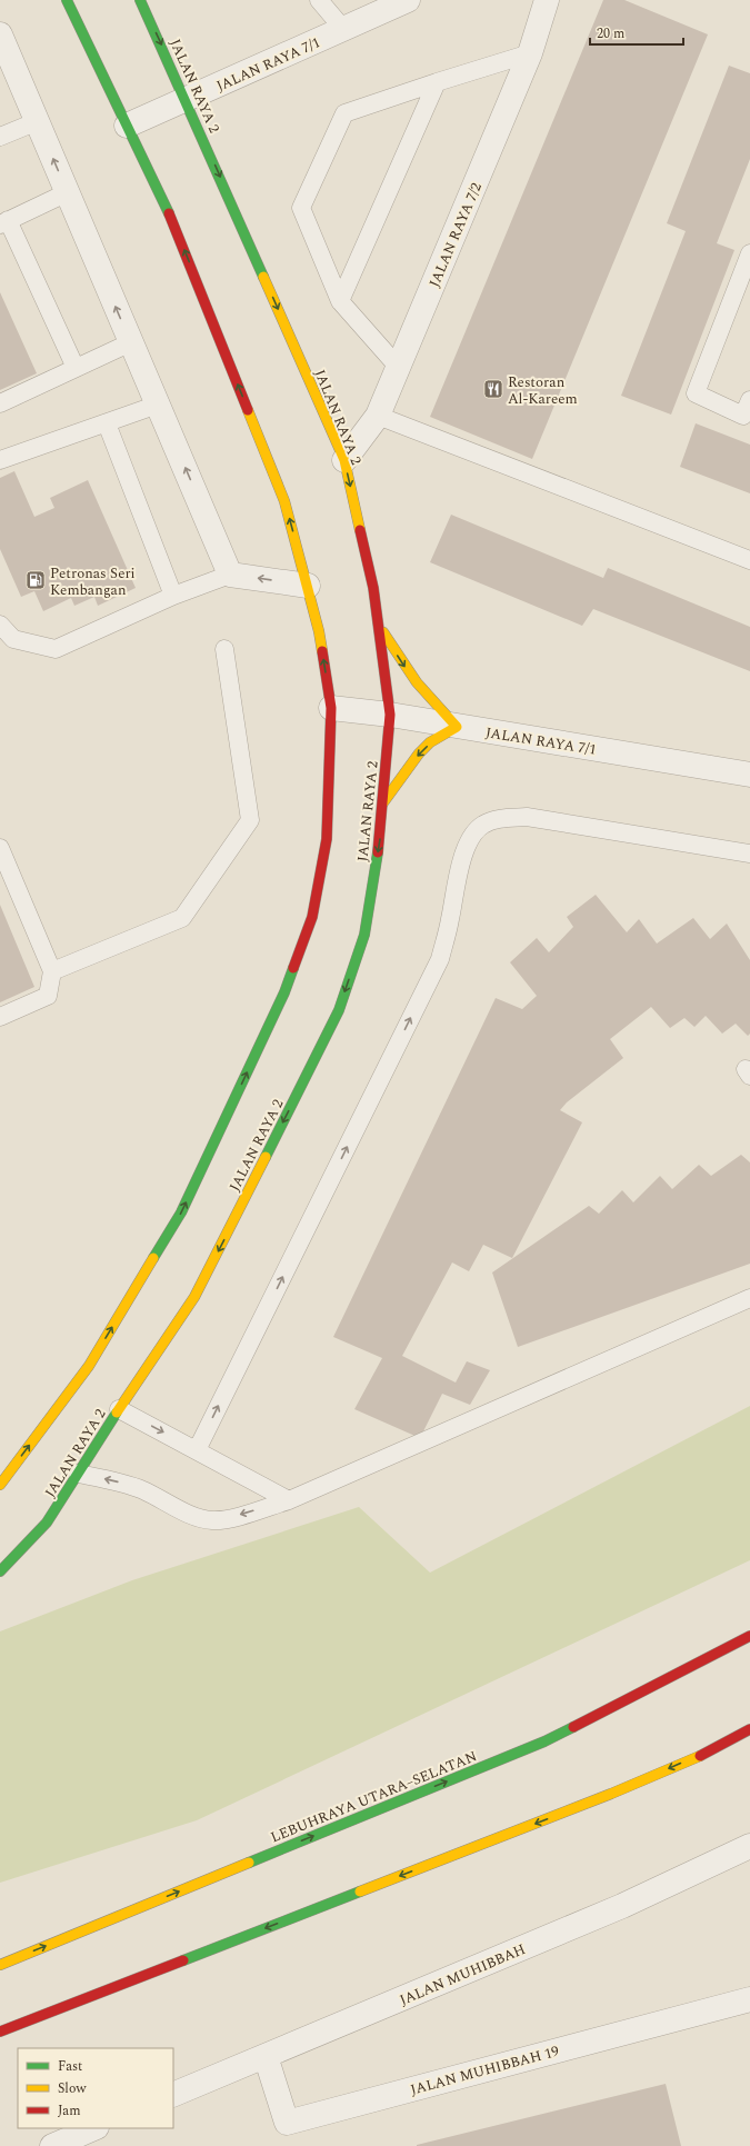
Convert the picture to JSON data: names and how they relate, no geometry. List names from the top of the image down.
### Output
{
  "streets": {
    "main road": ["JALAN RAYA 2", "LEBUHRAYA UTARA–SELATAN"],
    "street": [
      "JALAN RAYA 7/1",
      "JALAN RAYA 7/2",
      "JALAN MUHIBBAH",
      "JALAN MUHIBBAH 19"
    ]
  },
  "crossings": [
    ["JALAN RAYA 7/1", "JALAN RAYA 2"],
    ["JALAN RAYA 2", "JALAN RAYA 7/2"],
    ["JALAN MUHIBBAH", "JALAN MUHIBBAH 19"]
  ],
  "places": {
    "restaurant": ["Restoran Al-Kareem"],
    "fuel station": ["Petronas Seri Kembangan"]
  },
  "legend": ["Fast", "Slow", "Jam"],
  "scale_bar": "20 m"
}
